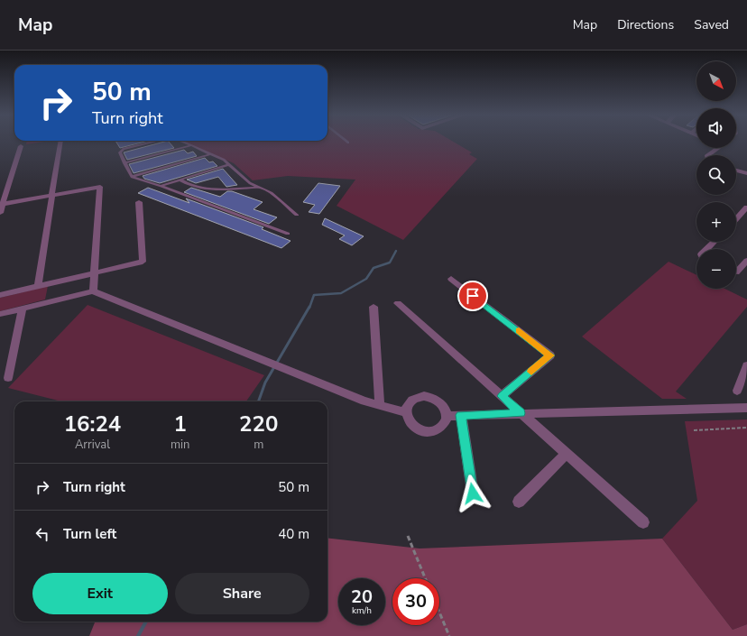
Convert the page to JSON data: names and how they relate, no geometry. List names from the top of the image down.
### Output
{
  "north": "bottom right",
  "page": {
    "header": "Map",
    "nav": ["Map", "Directions", "Saved"],
    "map_buttons": ["+", "−"],
    "turn": ["50 m", "Turn right"],
    "eta": [
      "16:24",
      "Arrival",
      "1",
      "min",
      "220",
      "m"
    ],
    "list": [
      {
        "name": "Turn right",
        "value": "50 m"
      },
      {
        "name": "Turn left",
        "value": "40 m"
      }
    ],
    "buttons": ["Exit", "Share"],
    "speed": "20 km/h",
    "limit": "30"
  }
}
